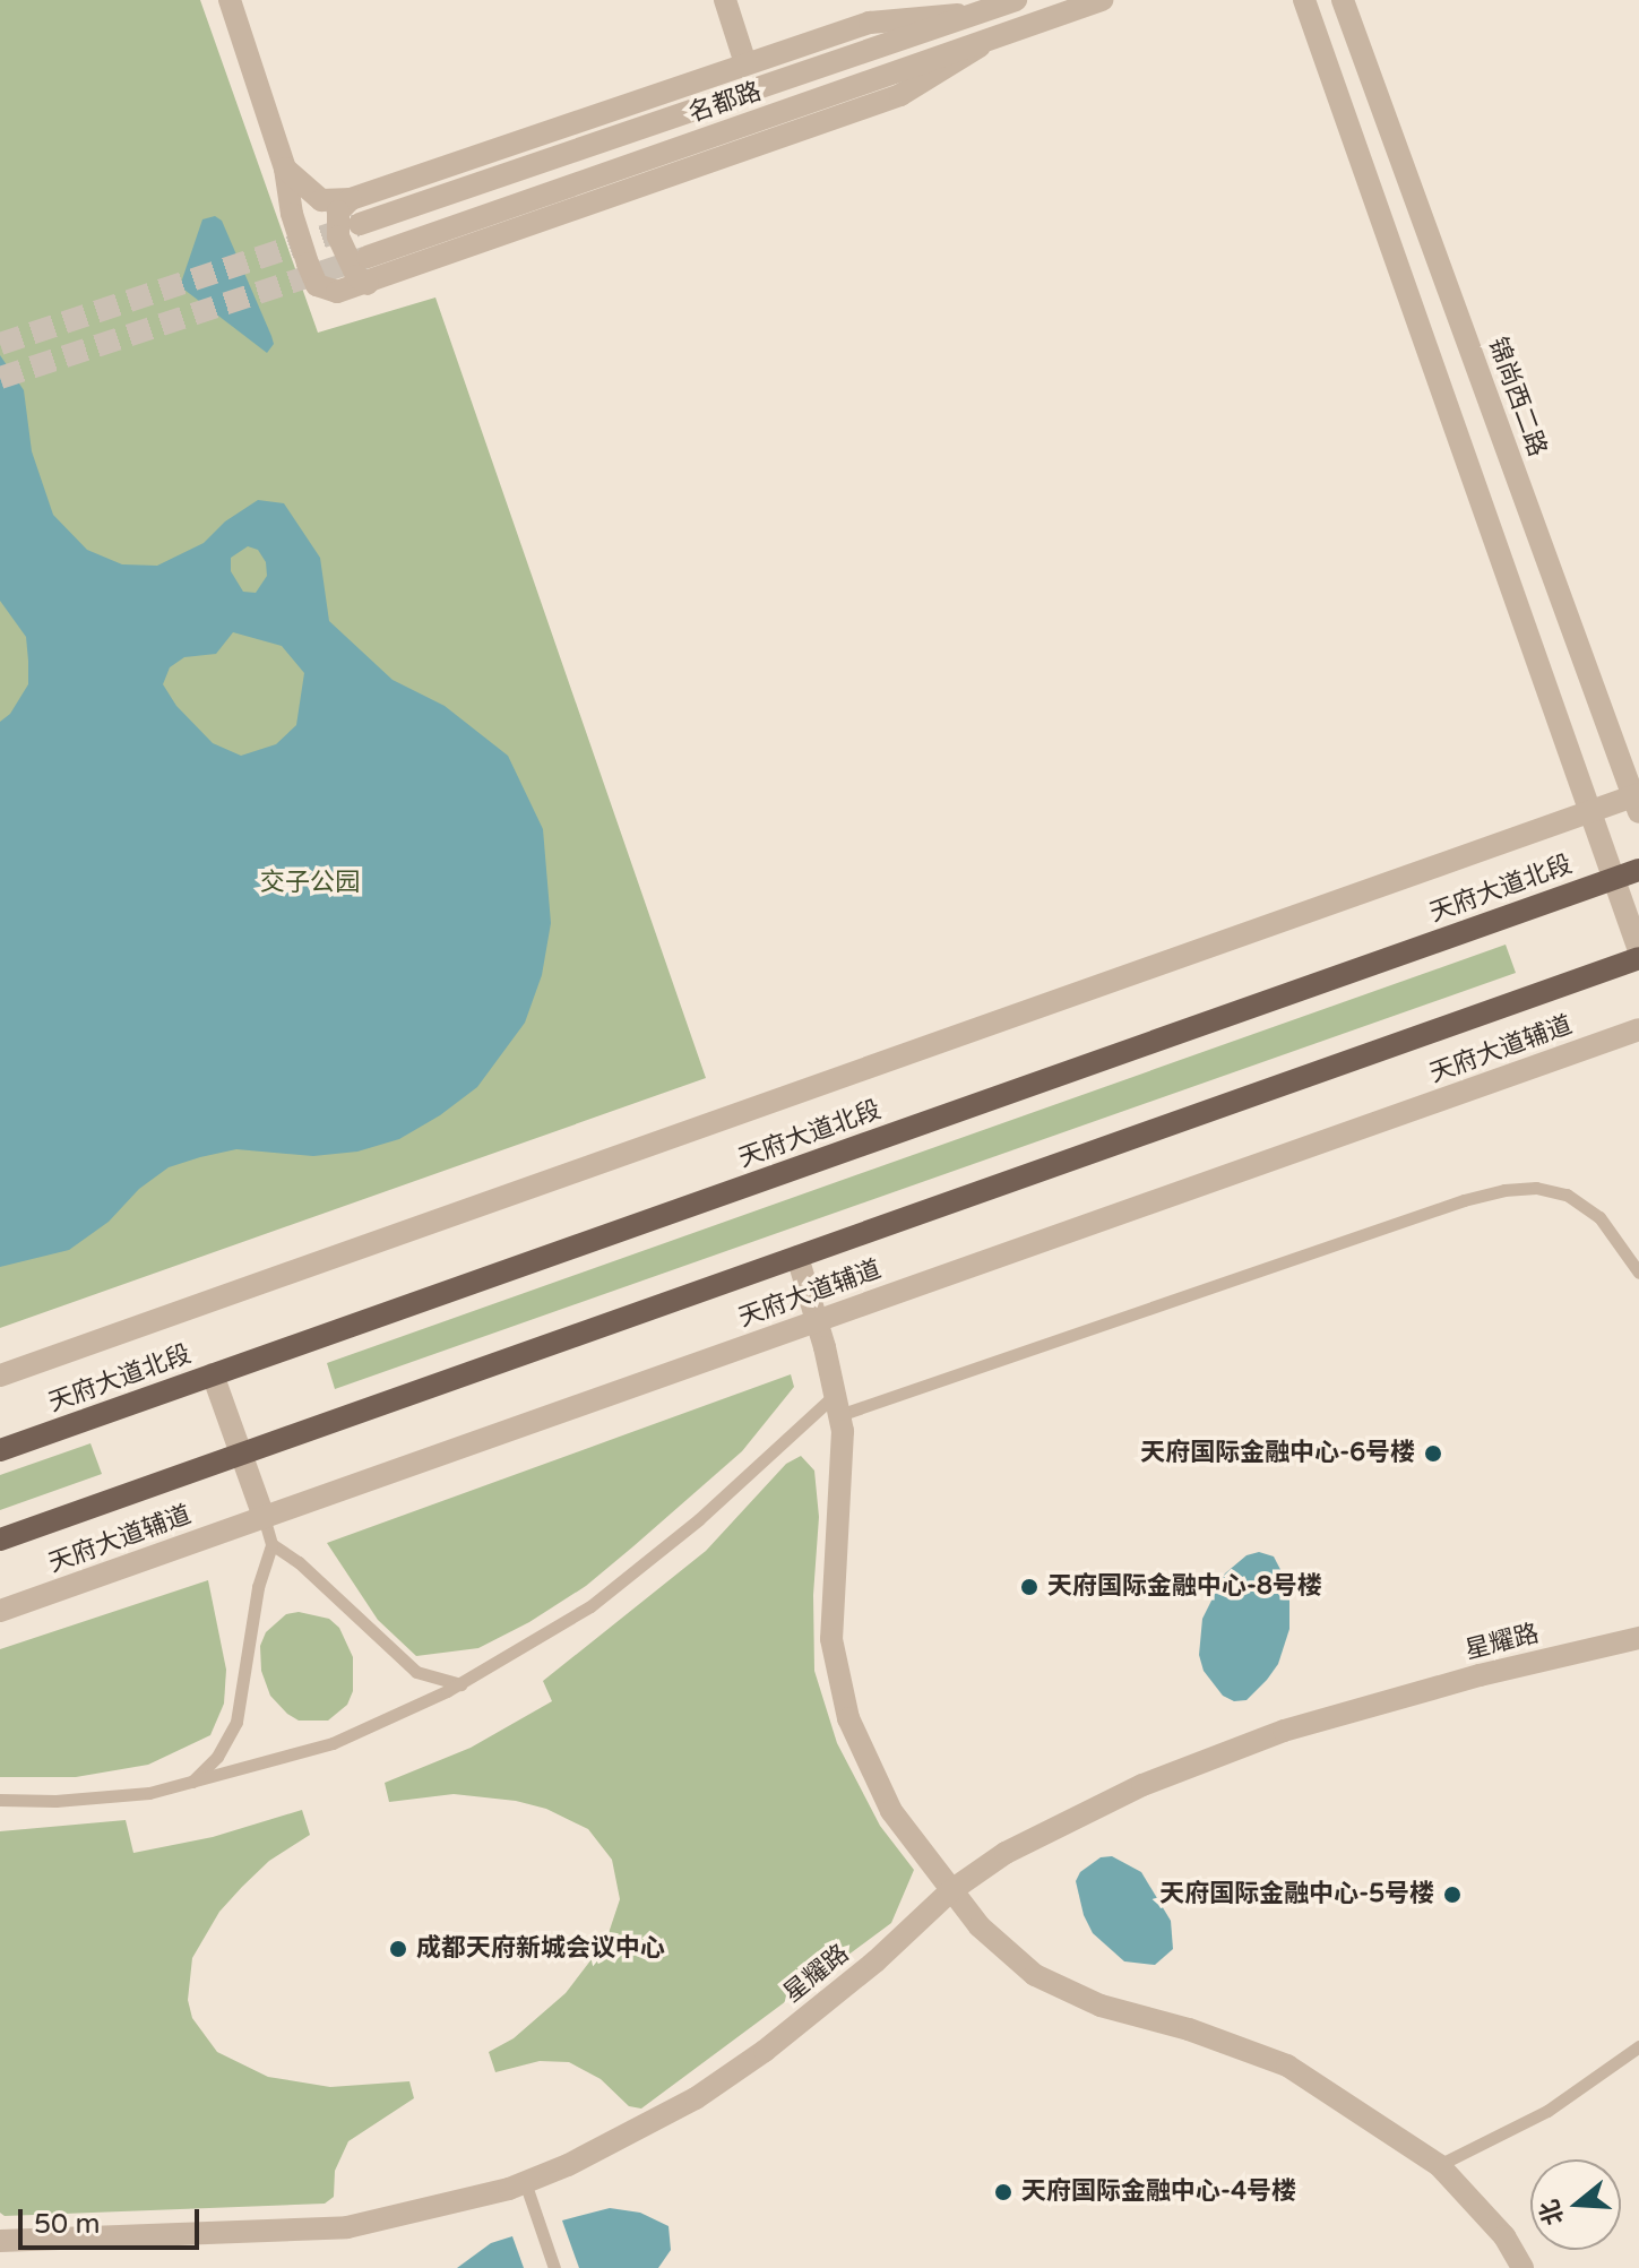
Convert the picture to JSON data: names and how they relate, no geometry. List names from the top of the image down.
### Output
{
  "streets": {
    "main road": ["天府大道北段"],
    "street": [
      "名都路",
      "锦尚西二路",
      "天府大道辅道",
      "星耀路"
    ]
  },
  "parks": ["交子公园"],
  "places": [
    "天府国际金融中心-6号楼",
    "天府国际金融中心-8号楼",
    "天府国际金融中心-5号楼",
    "成都天府新城会议中心",
    "天府国际金融中心-4号楼"
  ],
  "scale_bar": "50 m",
  "north": "left"
}
